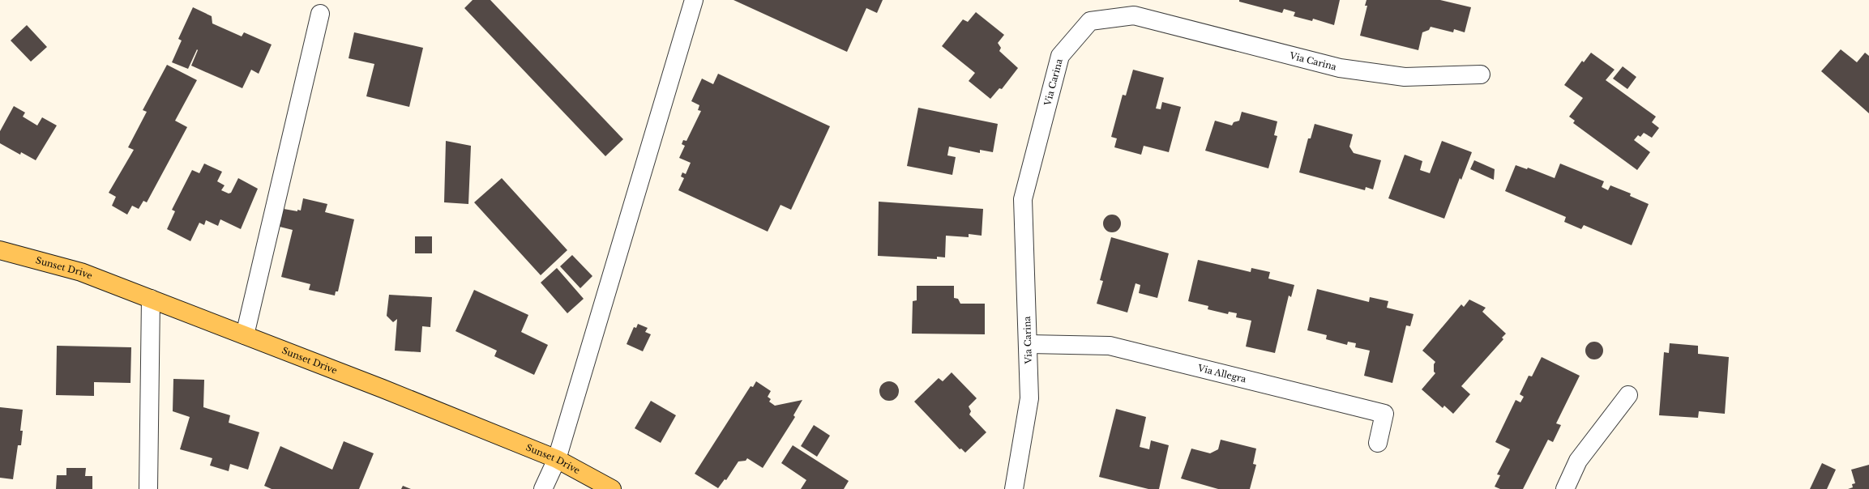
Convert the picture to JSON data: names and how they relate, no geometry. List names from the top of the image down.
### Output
{
  "streets": {
    "main road": ["Sunset Drive"],
    "street": ["Via Carina", "Via Allegra"]
  },
  "crossings": [
    ["Via Carina", "Via Allegra"]
  ]
}
